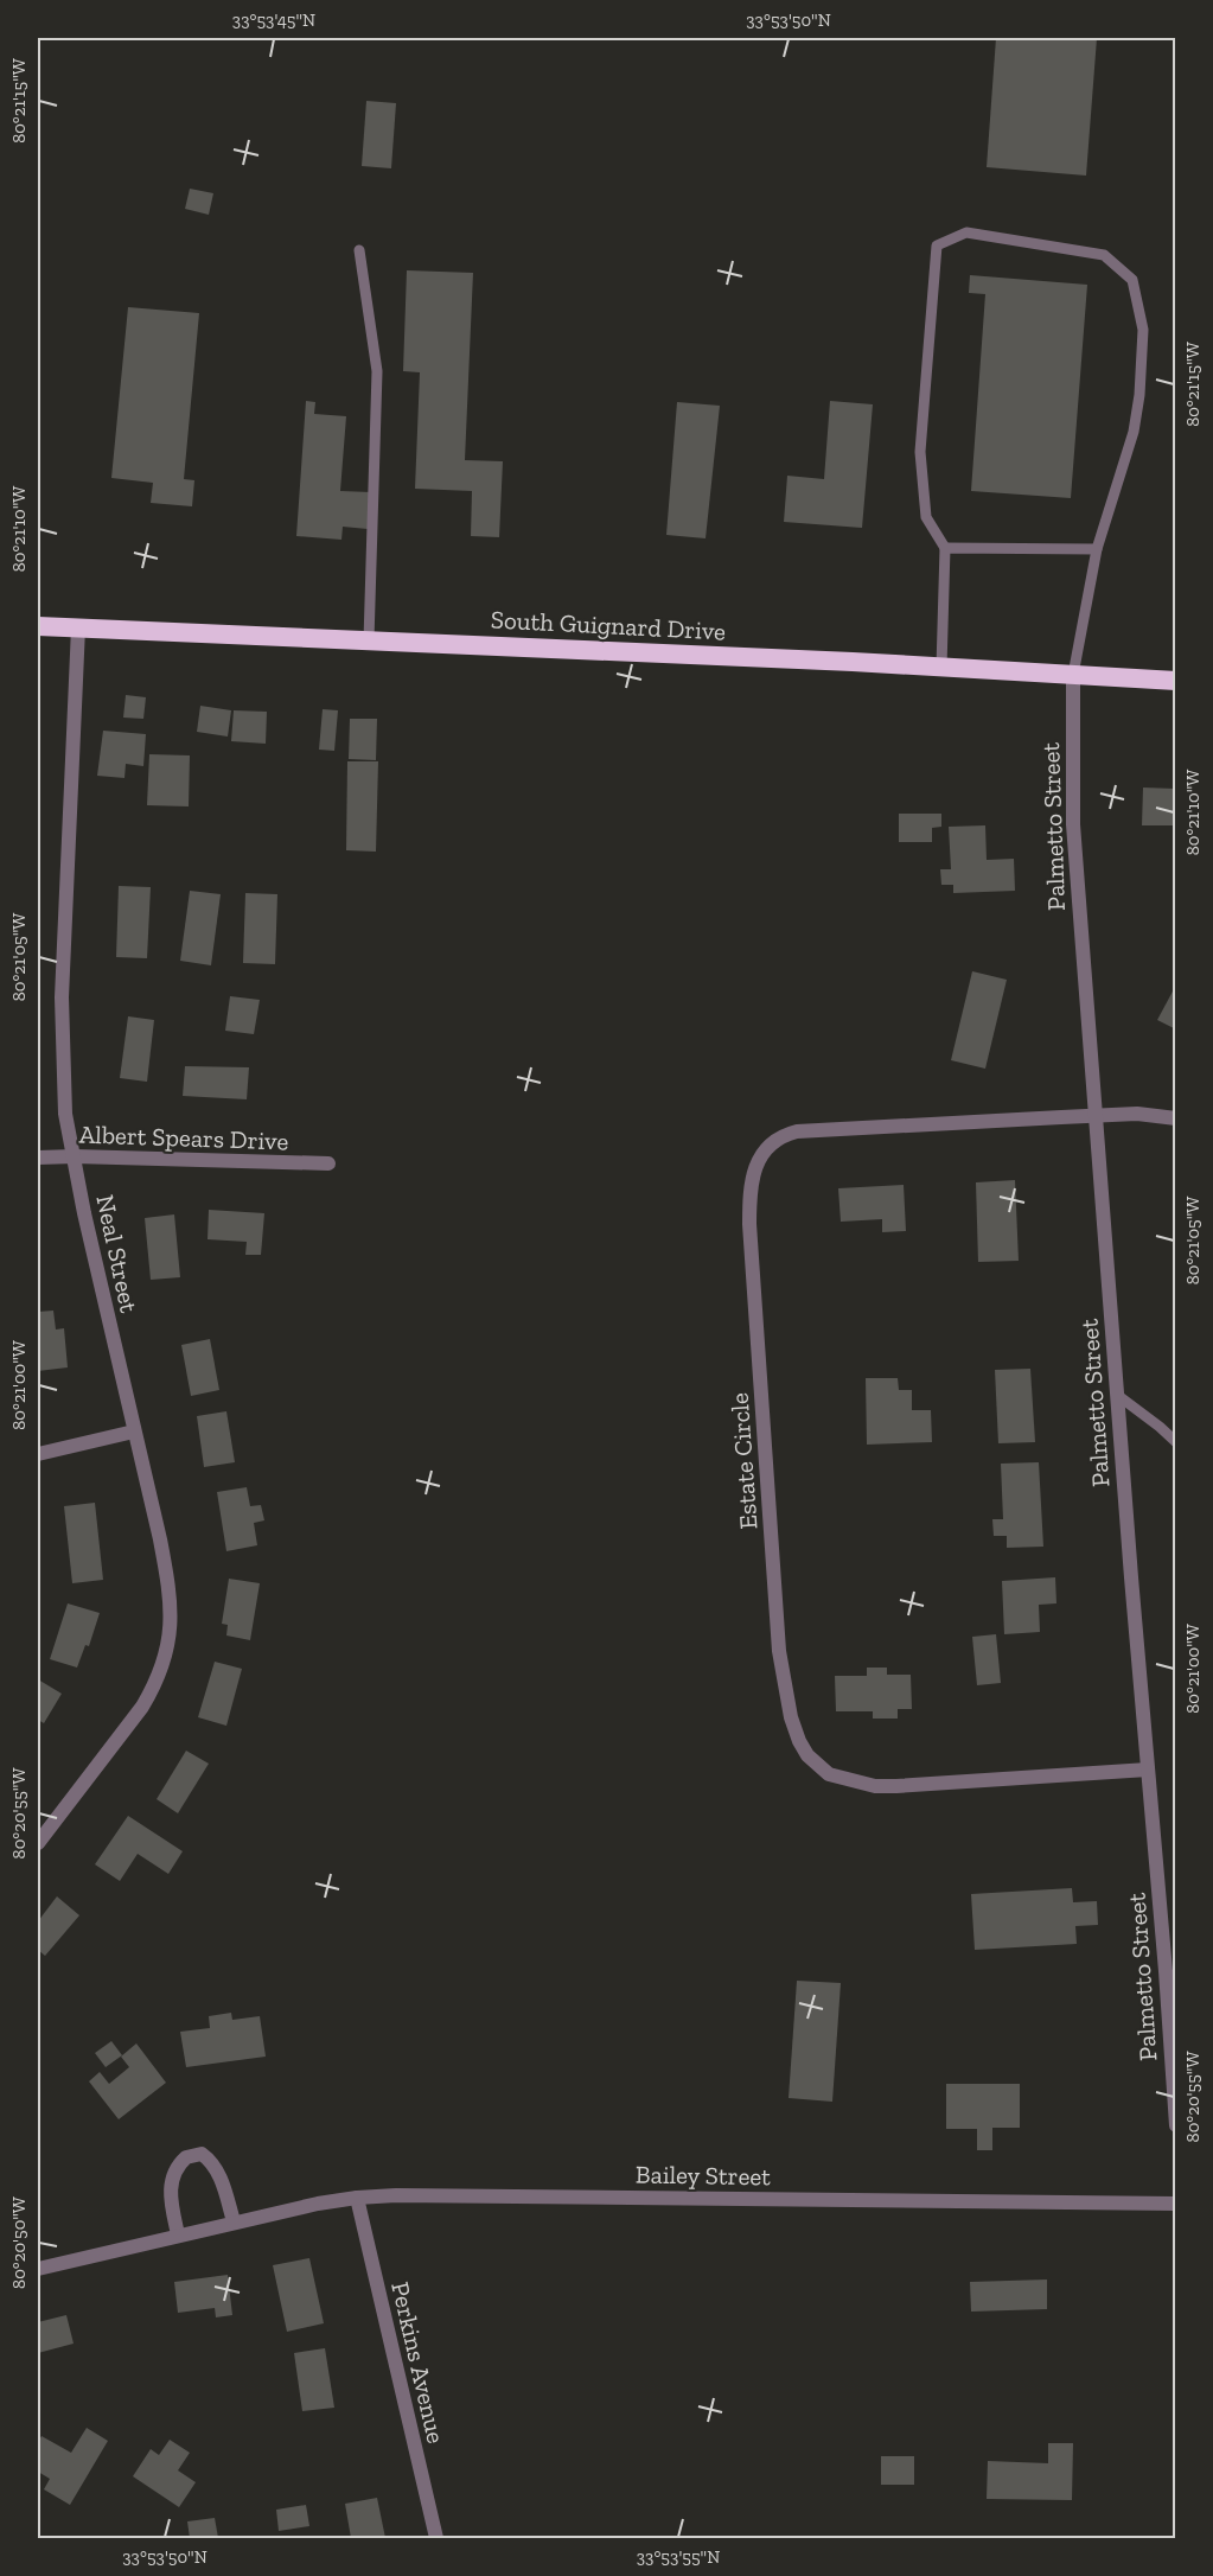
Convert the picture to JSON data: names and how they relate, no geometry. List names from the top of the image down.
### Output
{
  "streets": {
    "highway": ["South Guignard Drive"],
    "street": [
      "Palmetto Street",
      "Albert Spears Drive",
      "Neal Street",
      "Estate Circle",
      "Bailey Street",
      "Perkins Avenue"
    ]
  },
  "crossings": [
    ["South Guignard Drive", "Palmetto Street"],
    ["South Guignard Drive", "Neal Street"],
    ["Palmetto Street", "Estate Circle"],
    ["Albert Spears Drive", "Neal Street"],
    ["Bailey Street", "Perkins Avenue"]
  ],
  "coordinates": [
    "33°53'45\"N",
    "33°53'50\"N",
    "80°21'15\"W",
    "80°21'10\"W",
    "80°21'05\"W",
    "80°21'00\"W",
    "80°20'55\"W",
    "80°20'50\"W",
    "33°53'55\"N"
  ]
}
